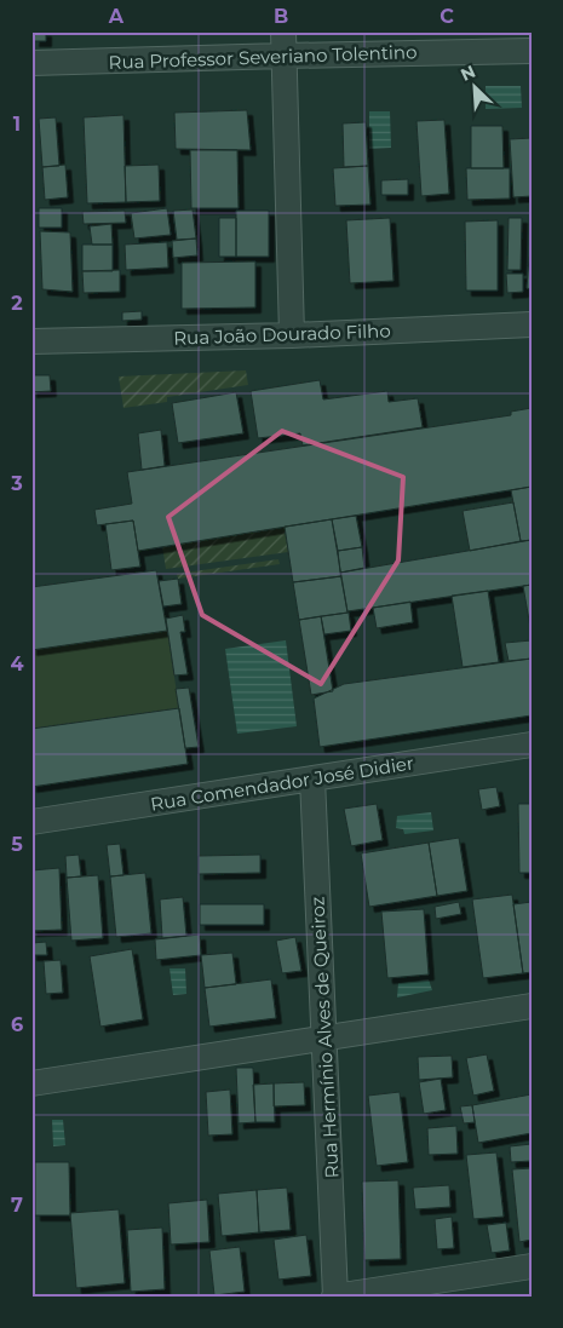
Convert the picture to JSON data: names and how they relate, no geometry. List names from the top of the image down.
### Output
{
  "streets": {
    "street": [
      "Rua Professor Severiano Tolentino",
      "Rua João Dourado Filho",
      "Rua Comendador José Didier",
      "Rua Hermínio Alves de Queiroz"
    ]
  },
  "crossings": [
    ["Rua Comendador José Didier", "Rua Hermínio Alves de Queiroz"]
  ],
  "north": "top left",
  "grid": {
    "columns": ["A", "B", "C"],
    "rows": [
      "1",
      "2",
      "3",
      "4",
      "5",
      "6",
      "7"
    ]
  }
}
